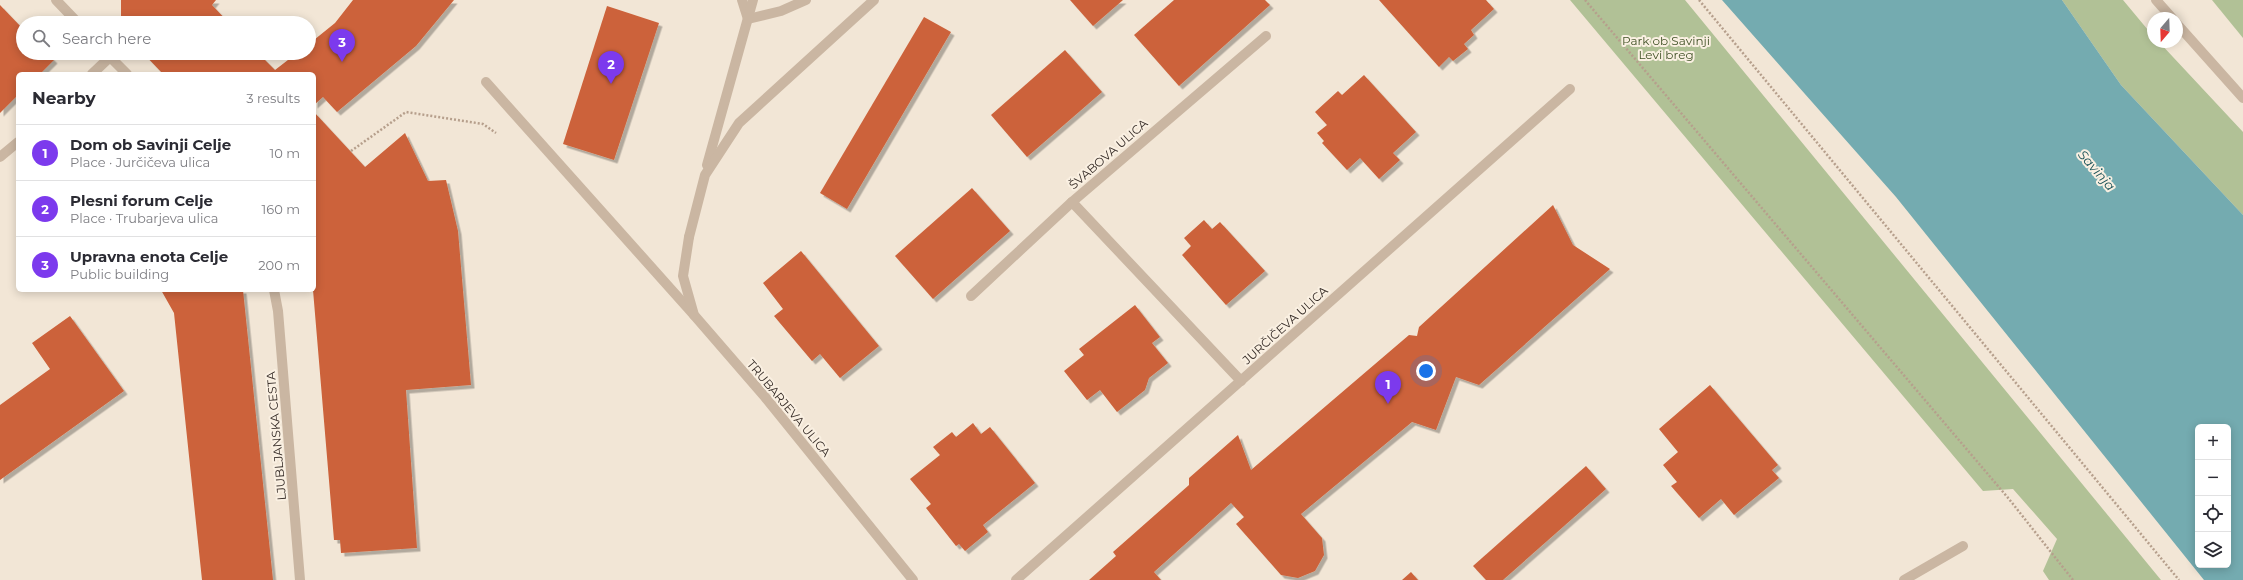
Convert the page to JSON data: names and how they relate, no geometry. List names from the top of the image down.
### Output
{
  "streets": {
    "street": [
      "ŠVABOVA ULICA",
      "JURČIČEVA ULICA",
      "TRUBARJEVA ULICA",
      "LJUBLJANSKA CESTA"
    ]
  },
  "water": ["Savinja"],
  "parks": ["Park ob Savinji Levi breg"],
  "north": "bottom",
  "page": {
    "search": "Search here",
    "pins": ["3", "2", "1"],
    "heading": ["Nearby", "3 results"],
    "list": [
      {
        "mark": "1",
        "name": "Dom ob Savinji Celje",
        "note": "Place · Jurčičeva ulica",
        "value": "10 m"
      },
      {
        "mark": "2",
        "name": "Plesni forum Celje",
        "note": "Place · Trubarjeva ulica",
        "value": "160 m"
      },
      {
        "mark": "3",
        "name": "Upravna enota Celje",
        "note": "Public building",
        "value": "200 m"
      }
    ],
    "map_buttons": ["+", "−"]
  }
}
